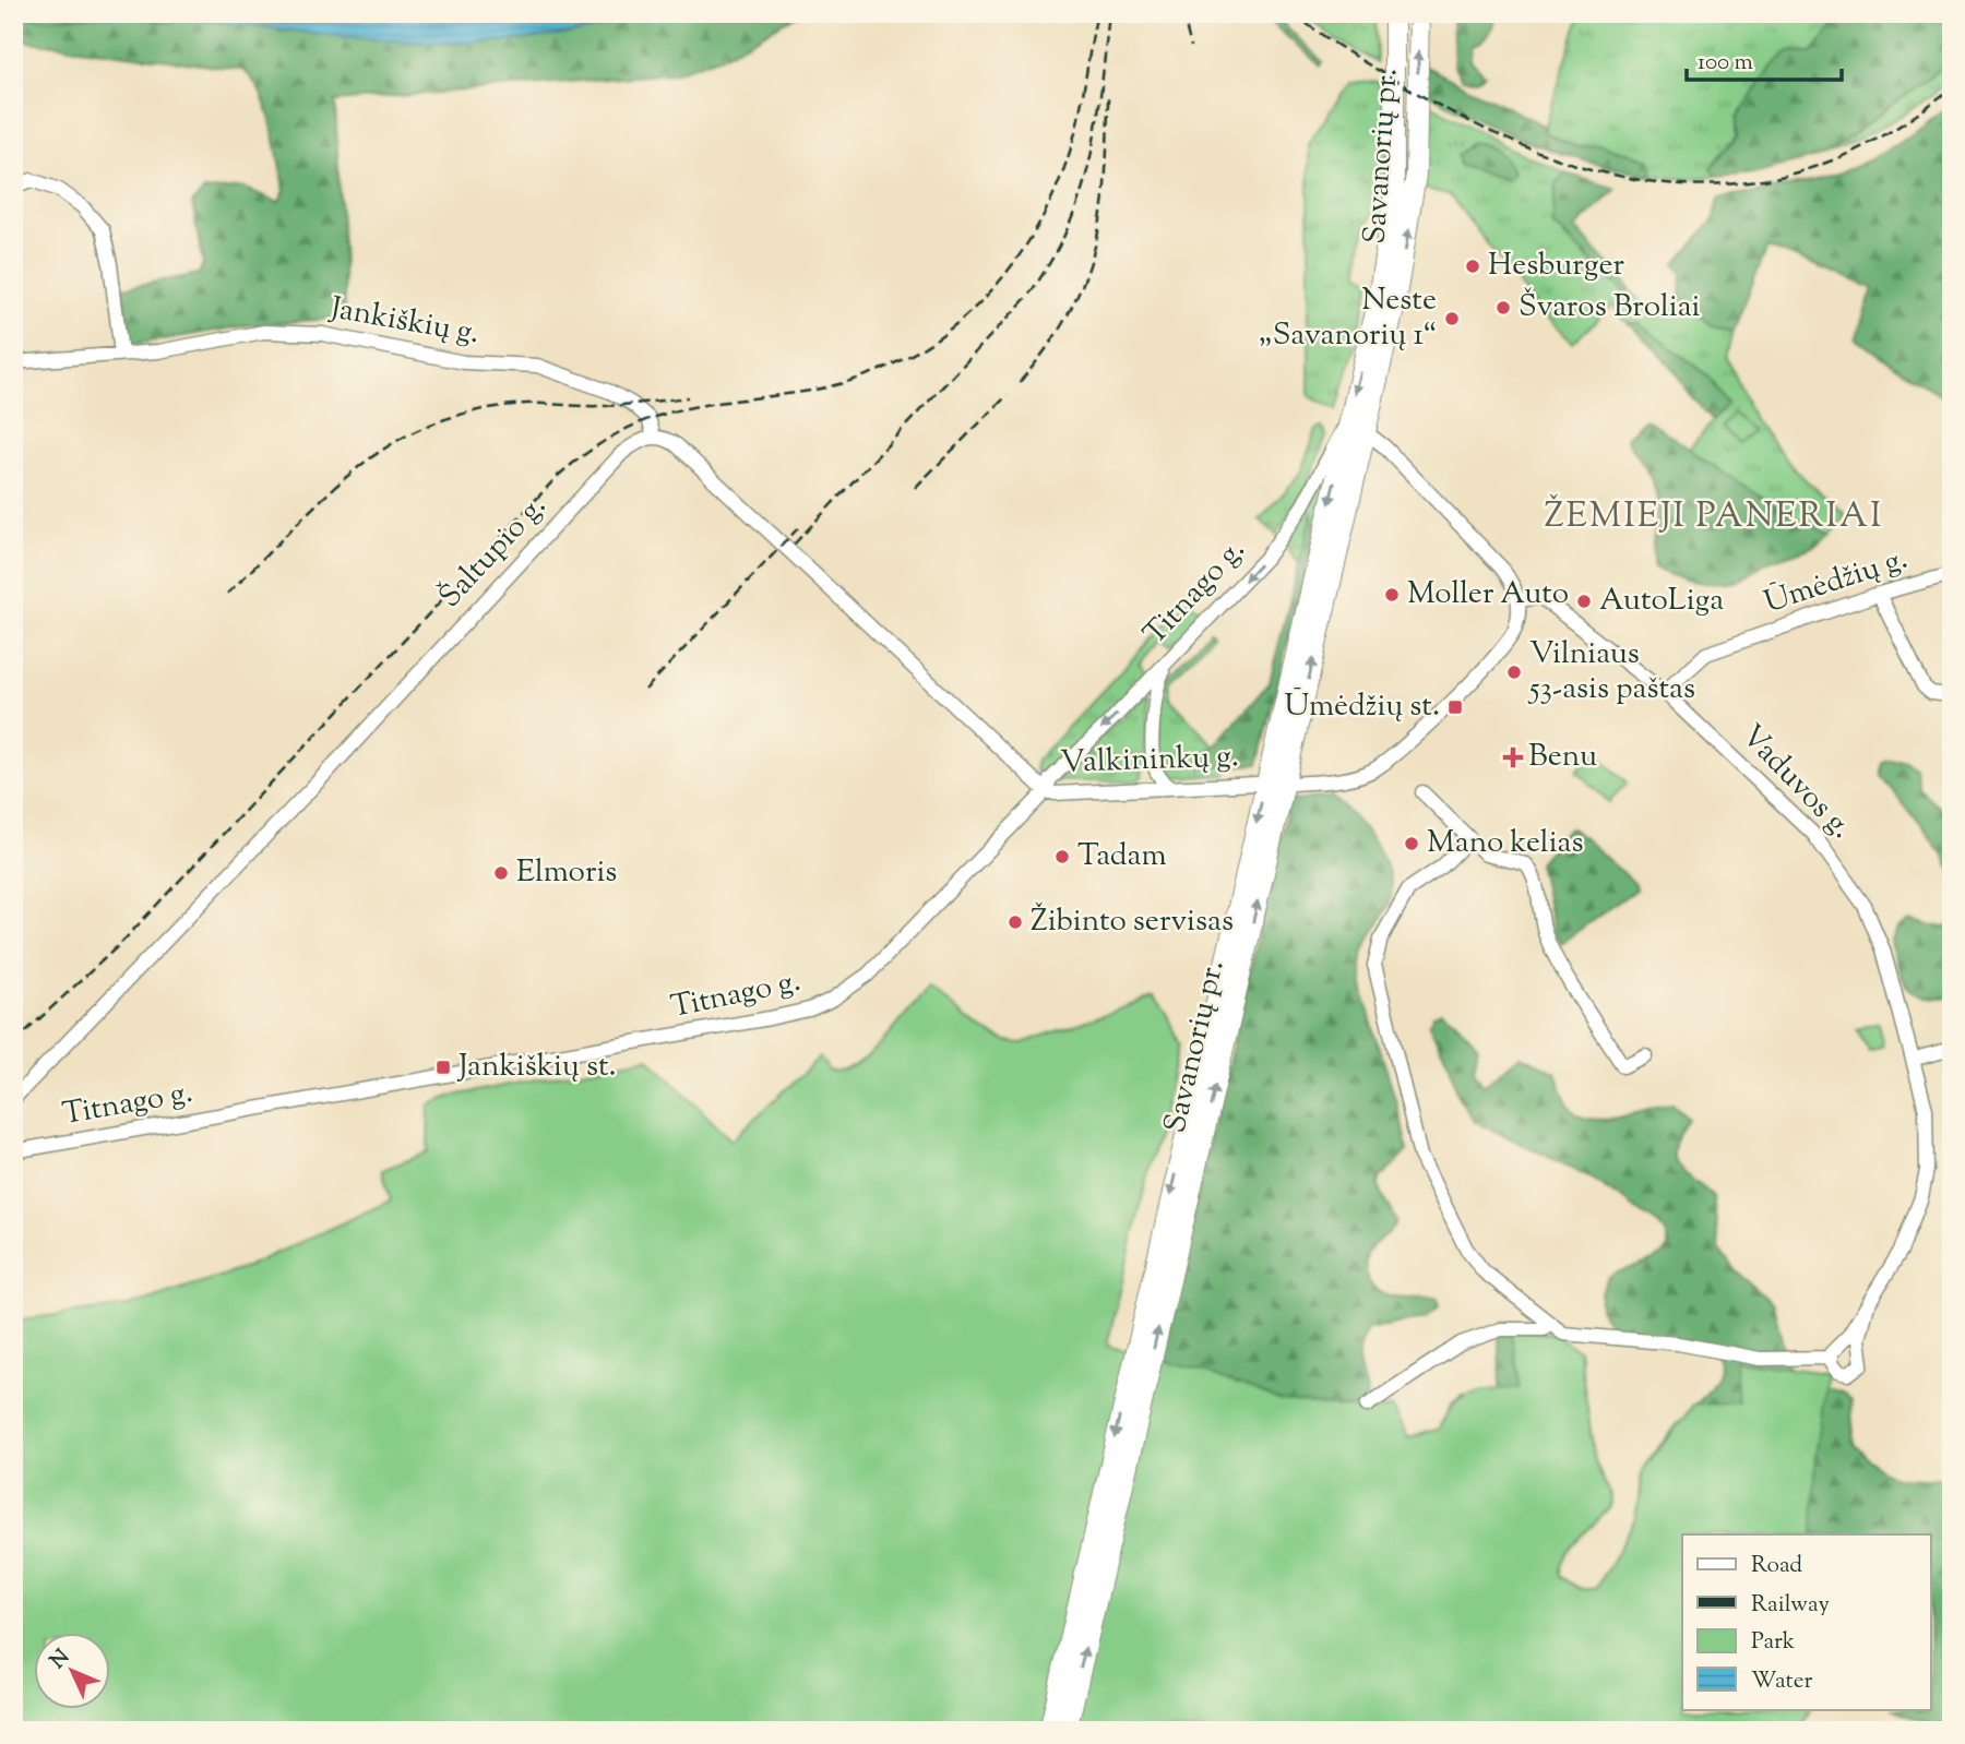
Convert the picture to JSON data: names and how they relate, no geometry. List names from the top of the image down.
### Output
{
  "streets": {
    "highway": ["Savanorių pr."],
    "street": [
      "Jankiškių g.",
      "Šaltupio g.",
      "Ūmėdžių g.",
      "Titnago g.",
      "Valkininkų g.",
      "Vaduvos g."
    ]
  },
  "crossings": [
    ["Savanorių pr.", "Titnago g."],
    ["Jankiškių g.", "Šaltupio g."],
    ["Ūmėdžių g.", "Vaduvos g."],
    ["Titnago g.", "Valkininkų g."]
  ],
  "districts": ["ŽEMIEJI PANERIAI"],
  "places": {
    "other": [
      "Hesburger",
      "Švaros Broliai",
      "Neste „Savanorių 1“",
      "Moller Auto",
      "AutoLiga",
      "Vilniaus 53-asis paštas",
      "Mano kelias",
      "Tadam",
      "Elmoris",
      "Žibinto servisas"
    ],
    "transit": ["Ūmėdžių st.", "Jankiškių st."],
    "health": ["Benu"]
  },
  "legend": [
    "Road",
    "Railway",
    "Park",
    "Water"
  ],
  "scale_bar": "100 m",
  "north": "top left"
}
